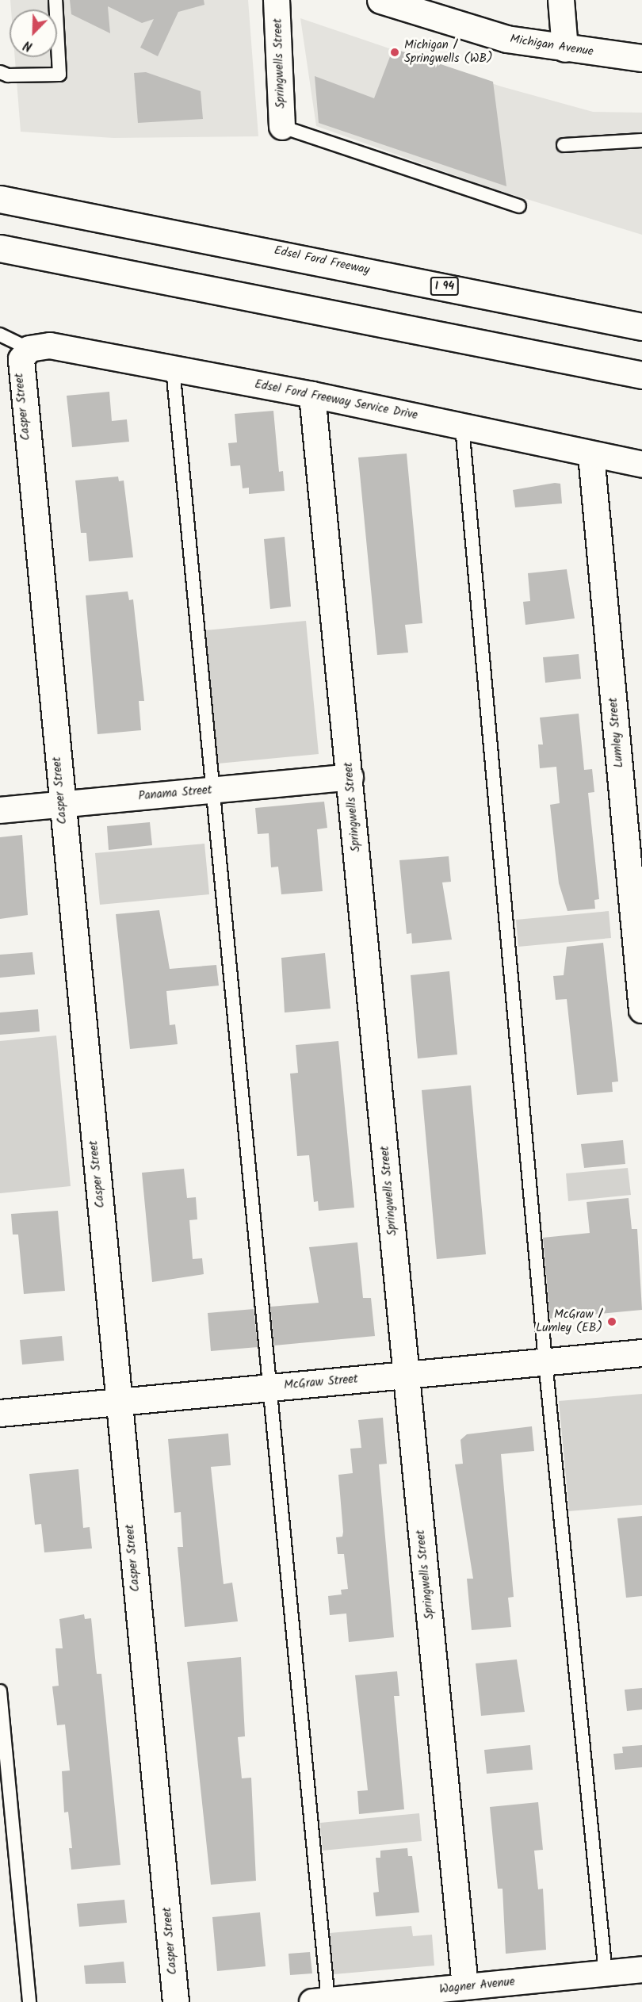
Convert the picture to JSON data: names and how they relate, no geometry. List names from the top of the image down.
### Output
{
  "streets": {
    "main road": [
      "Michigan Avenue",
      "Edsel Ford Freeway",
      "I 94",
      "McGraw Street"
    ],
    "street": [
      "Springwells Street",
      "Edsel Ford Freeway Service Drive",
      "Casper Street",
      "Lumley Street",
      "Panama Street",
      "Wagner Avenue"
    ]
  },
  "crossings": [
    ["Springwells Street", "Edsel Ford Freeway Service Drive"],
    ["Springwells Street", "Panama Street"],
    ["Springwells Street", "McGraw Street"],
    ["Springwells Street", "Wagner Avenue"],
    ["Edsel Ford Freeway Service Drive", "Casper Street"],
    ["Edsel Ford Freeway Service Drive", "Lumley Street"],
    ["Casper Street", "Panama Street"],
    ["Casper Street", "McGraw Street"]
  ],
  "places": ["Michigan / Springwells (WB)", "McGraw / Lumley (EB)"],
  "north": "bottom left"
}
